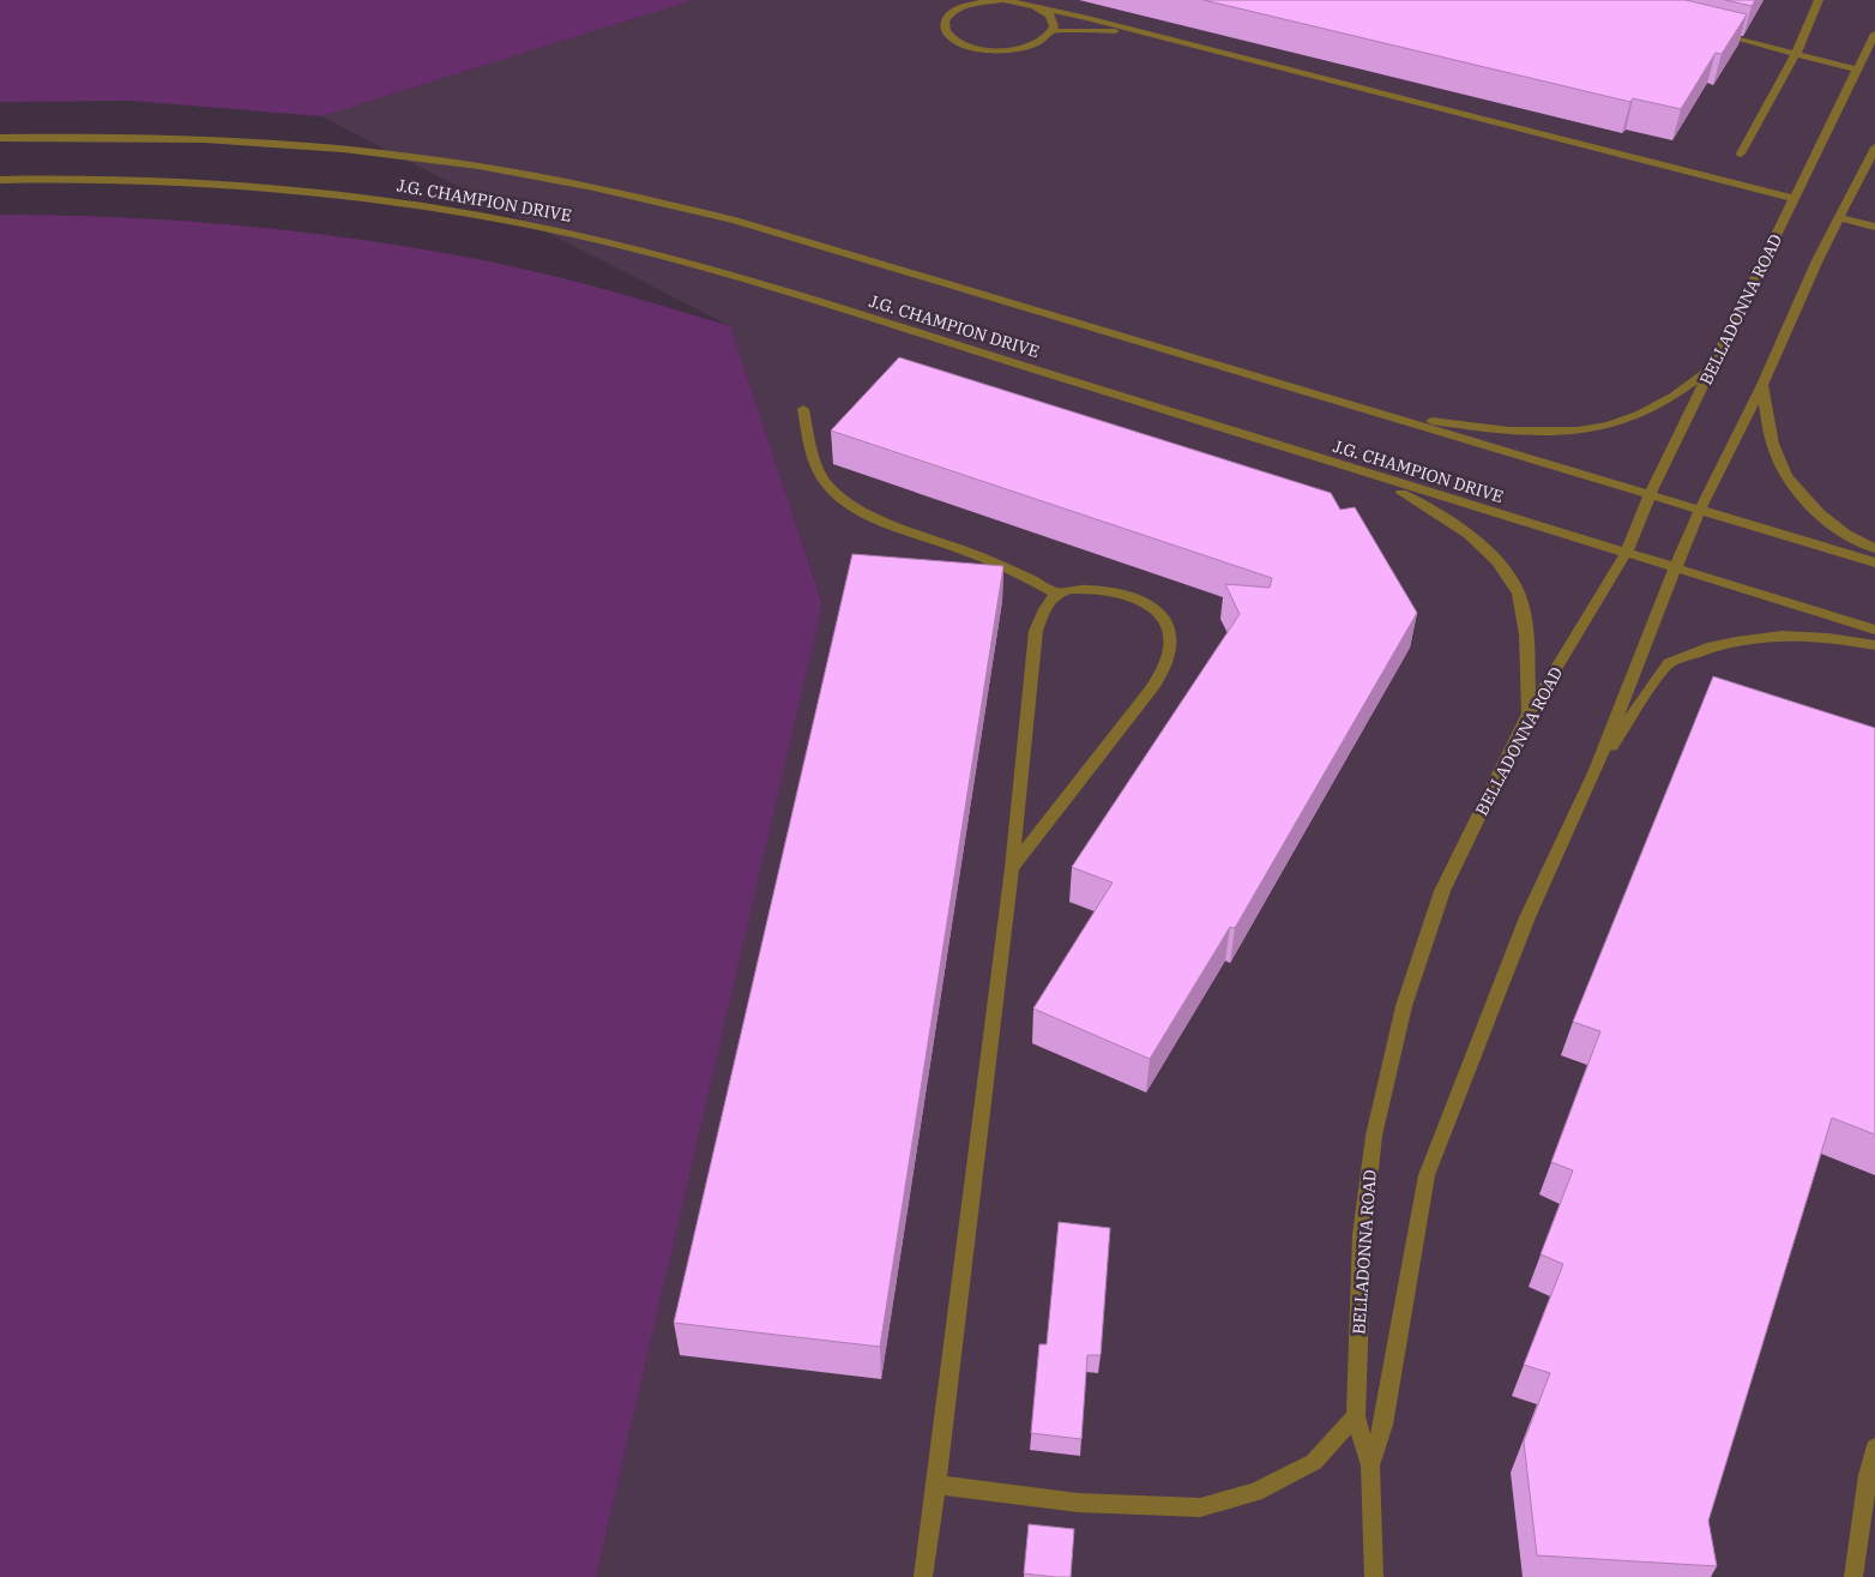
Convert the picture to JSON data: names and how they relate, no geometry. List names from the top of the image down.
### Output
{
  "streets": {
    "street": ["J.G. CHAMPION DRIVE", "BELLADONNA ROAD"]
  },
  "crossings": [
    ["J.G. CHAMPION DRIVE", "BELLADONNA ROAD"]
  ]
}
